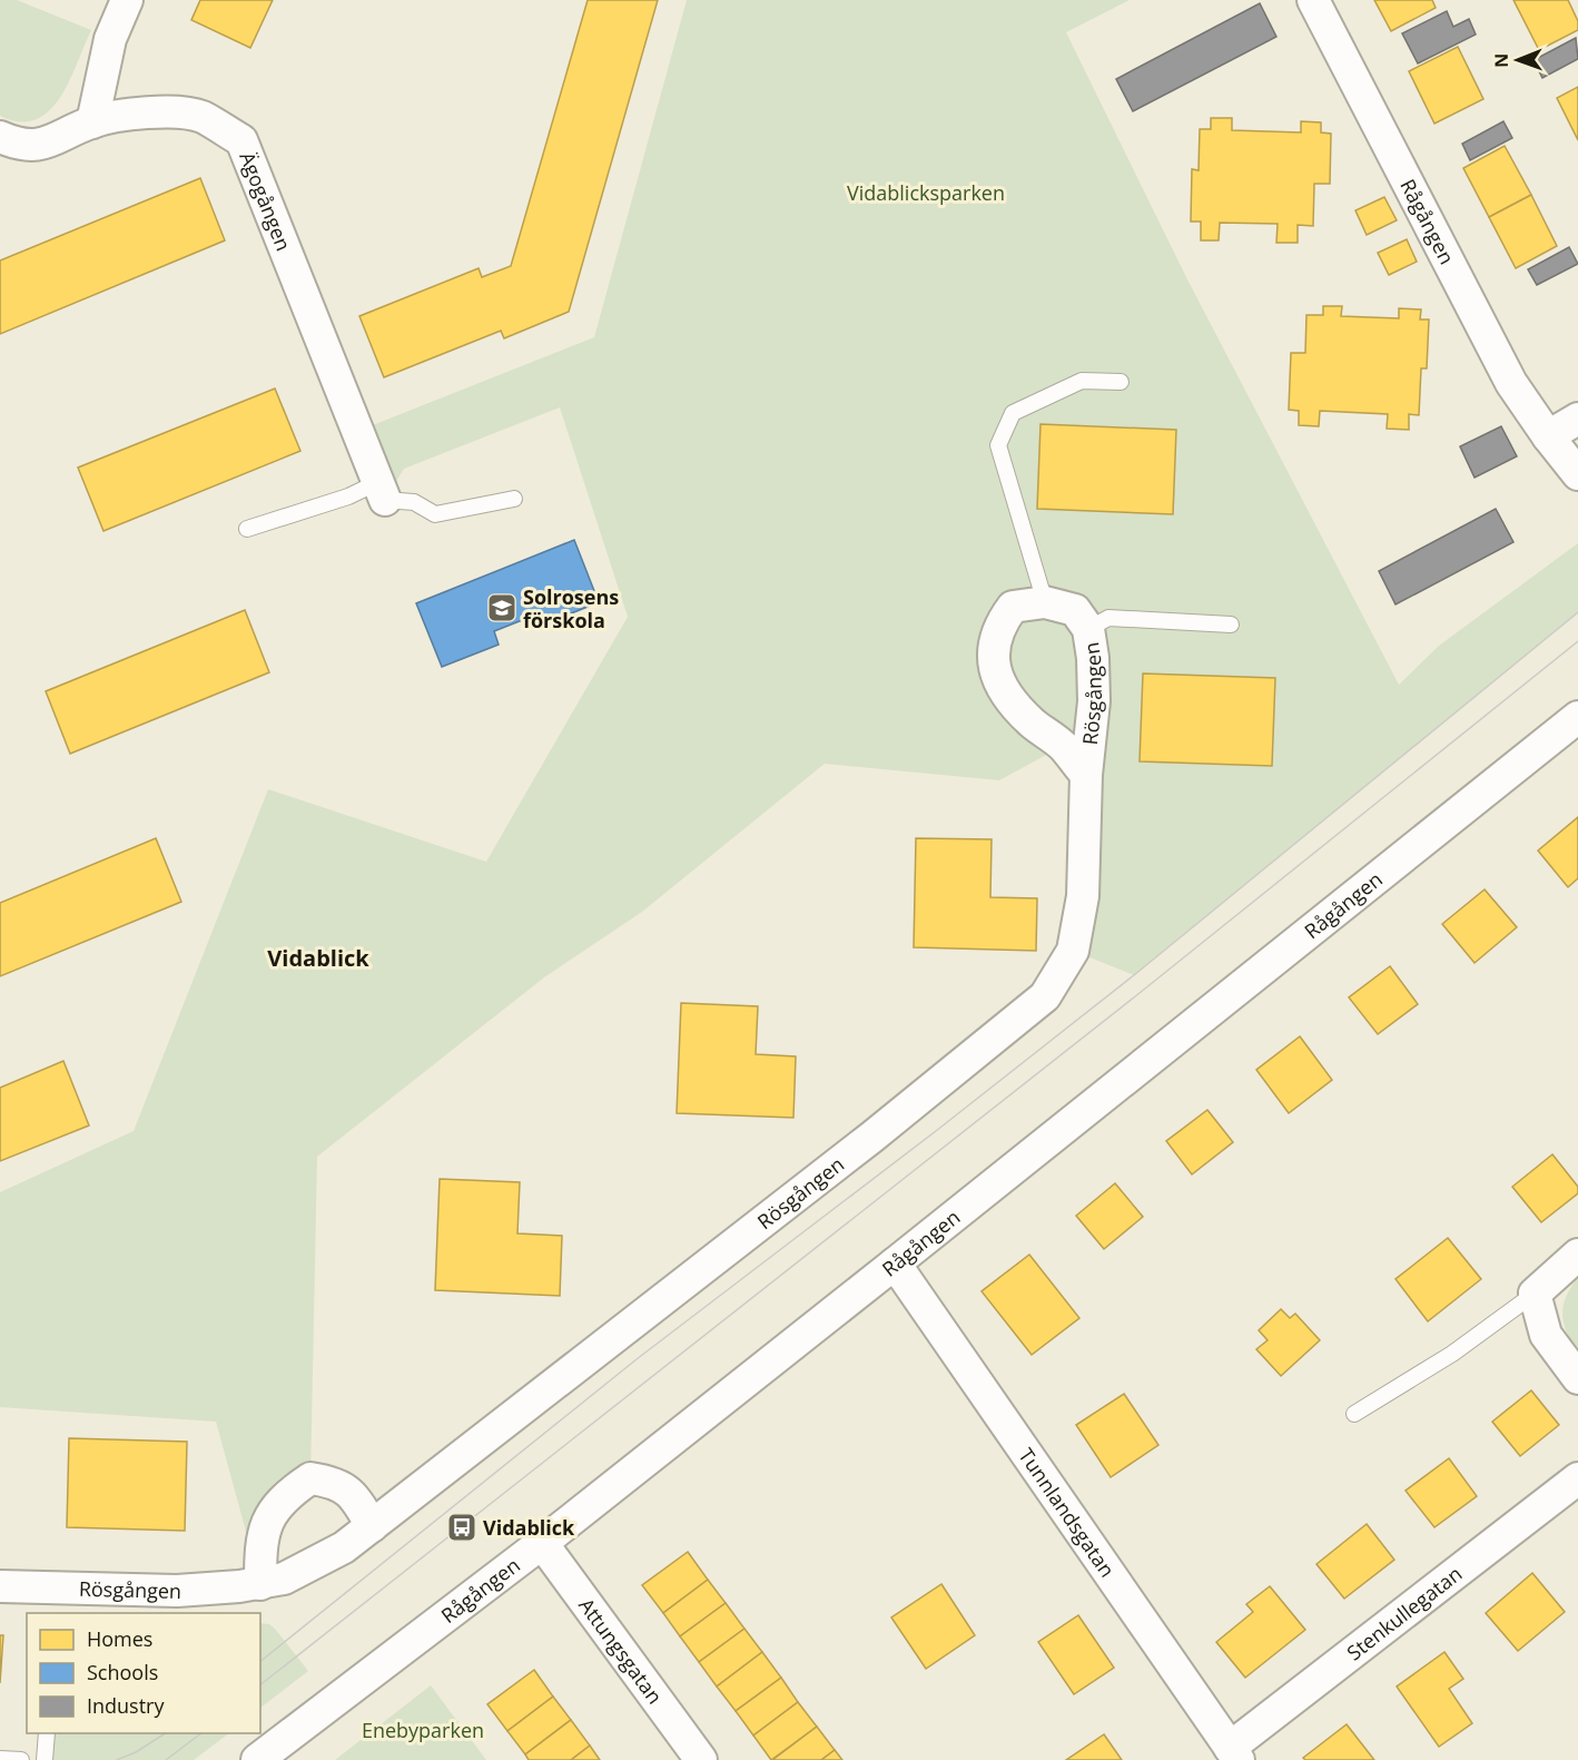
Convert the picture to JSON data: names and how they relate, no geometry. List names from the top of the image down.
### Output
{
  "streets": {
    "street": [
      "Ägogången",
      "Rågången",
      "Rösgången",
      "Tunnlandsgatan",
      "Stenkullegatan",
      "Attungsgatan"
    ]
  },
  "crossings": [
    ["Rågången", "Tunnlandsgatan"],
    ["Rågången", "Attungsgatan"],
    ["Tunnlandsgatan", "Stenkullegatan"]
  ],
  "districts": ["Vidablick"],
  "parks": ["Vidablicksparken", "Enebyparken"],
  "places": {
    "school or university": ["Solrosens förskola"],
    "bus stop": ["Vidablick"]
  },
  "legend": ["Homes", "Schools", "Industry"],
  "north": "left"
}
